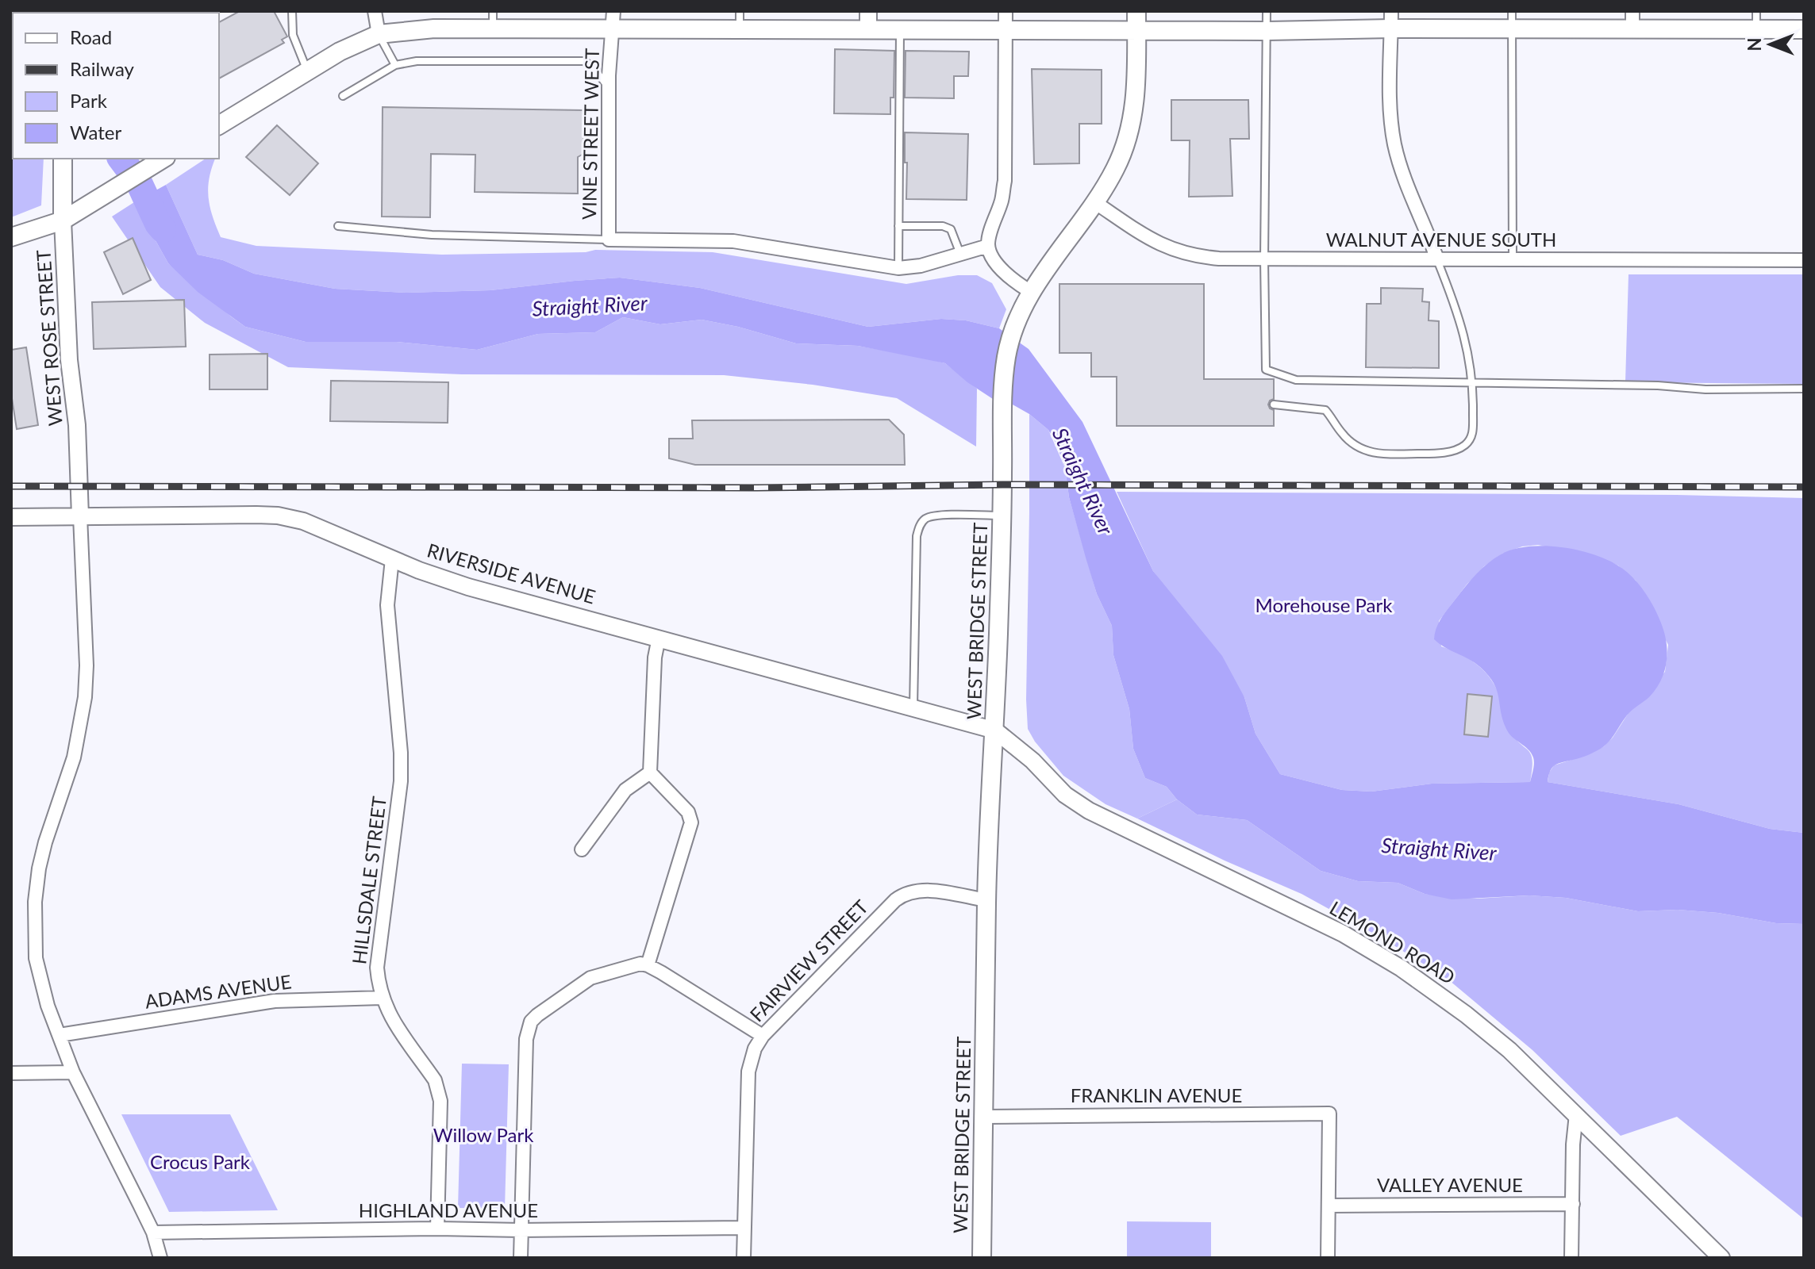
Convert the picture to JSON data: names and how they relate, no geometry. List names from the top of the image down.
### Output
{
  "streets": {
    "main road": ["WEST ROSE STREET", "WEST BRIDGE STREET"],
    "street": [
      "VINE STREET WEST",
      "WALNUT AVENUE SOUTH",
      "RIVERSIDE AVENUE",
      "HILLSDALE STREET",
      "LEMOND ROAD",
      "FAIRVIEW STREET",
      "ADAMS AVENUE",
      "FRANKLIN AVENUE",
      "VALLEY AVENUE",
      "HIGHLAND AVENUE"
    ]
  },
  "crossings": [
    ["WALNUT AVENUE SOUTH", "WEST BRIDGE STREET"],
    ["WEST ROSE STREET", "RIVERSIDE AVENUE"],
    ["RIVERSIDE AVENUE", "WEST BRIDGE STREET"],
    ["RIVERSIDE AVENUE", "HILLSDALE STREET"],
    ["RIVERSIDE AVENUE", "LEMOND ROAD"],
    ["WEST BRIDGE STREET", "LEMOND ROAD"],
    ["WEST BRIDGE STREET", "FAIRVIEW STREET"],
    ["WEST BRIDGE STREET", "FRANKLIN AVENUE"],
    ["HILLSDALE STREET", "ADAMS AVENUE"],
    ["HILLSDALE STREET", "HIGHLAND AVENUE"],
    ["FAIRVIEW STREET", "HIGHLAND AVENUE"],
    ["FRANKLIN AVENUE", "VALLEY AVENUE"]
  ],
  "water": ["Straight River"],
  "parks": ["Morehouse Park", "Willow Park", "Crocus Park"],
  "legend": [
    "Road",
    "Railway",
    "Park",
    "Water"
  ],
  "north": "left"
}
